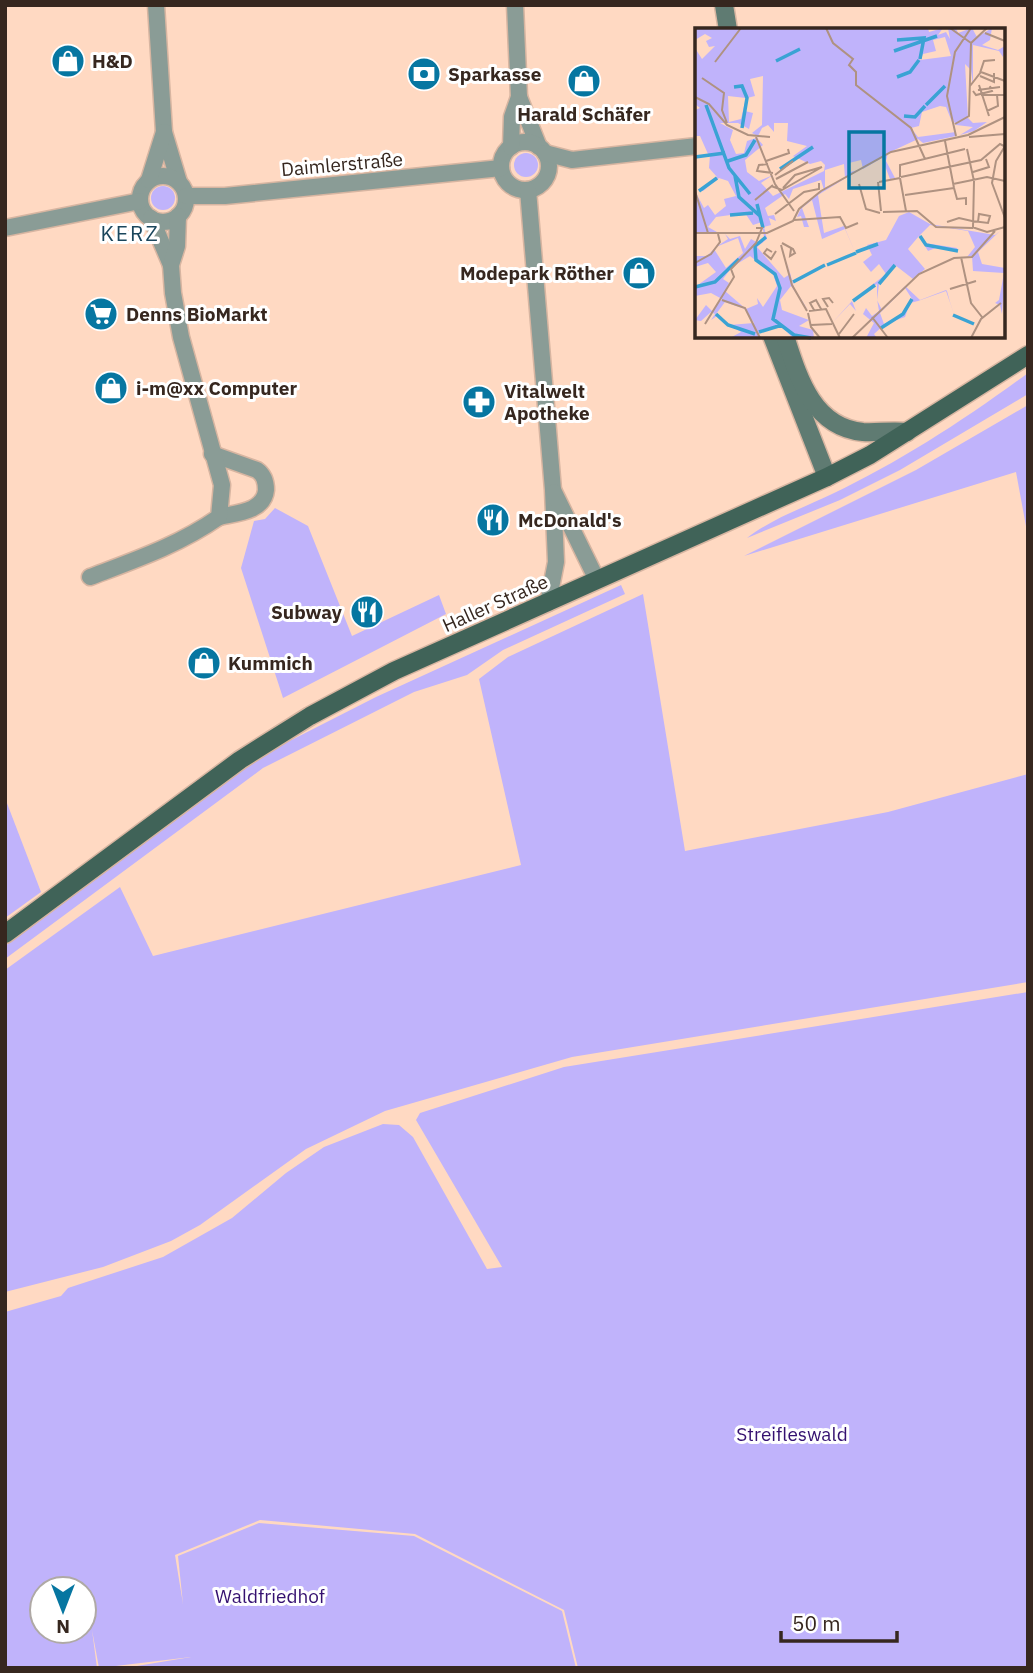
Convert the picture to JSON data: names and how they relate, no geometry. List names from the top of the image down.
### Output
{
  "streets": {
    "main road": ["Haller Straße"],
    "street": ["Daimlerstraße"]
  },
  "districts": ["KERZ"],
  "parks": ["Streifleswald", "Waldfriedhof"],
  "places": {
    "shop": [
      "H&D",
      "Harald Schäfer",
      "Modepark Röther",
      "i-m@xx Computer",
      "Kummich"
    ],
    "bank": ["Sparkasse"],
    "supermarket": ["Denns BioMarkt"],
    "pharmacy": ["Vitalwelt Apotheke"],
    "restaurant": ["McDonald's", "Subway"]
  },
  "scale_bar": "50 m",
  "north": "bottom"
}
